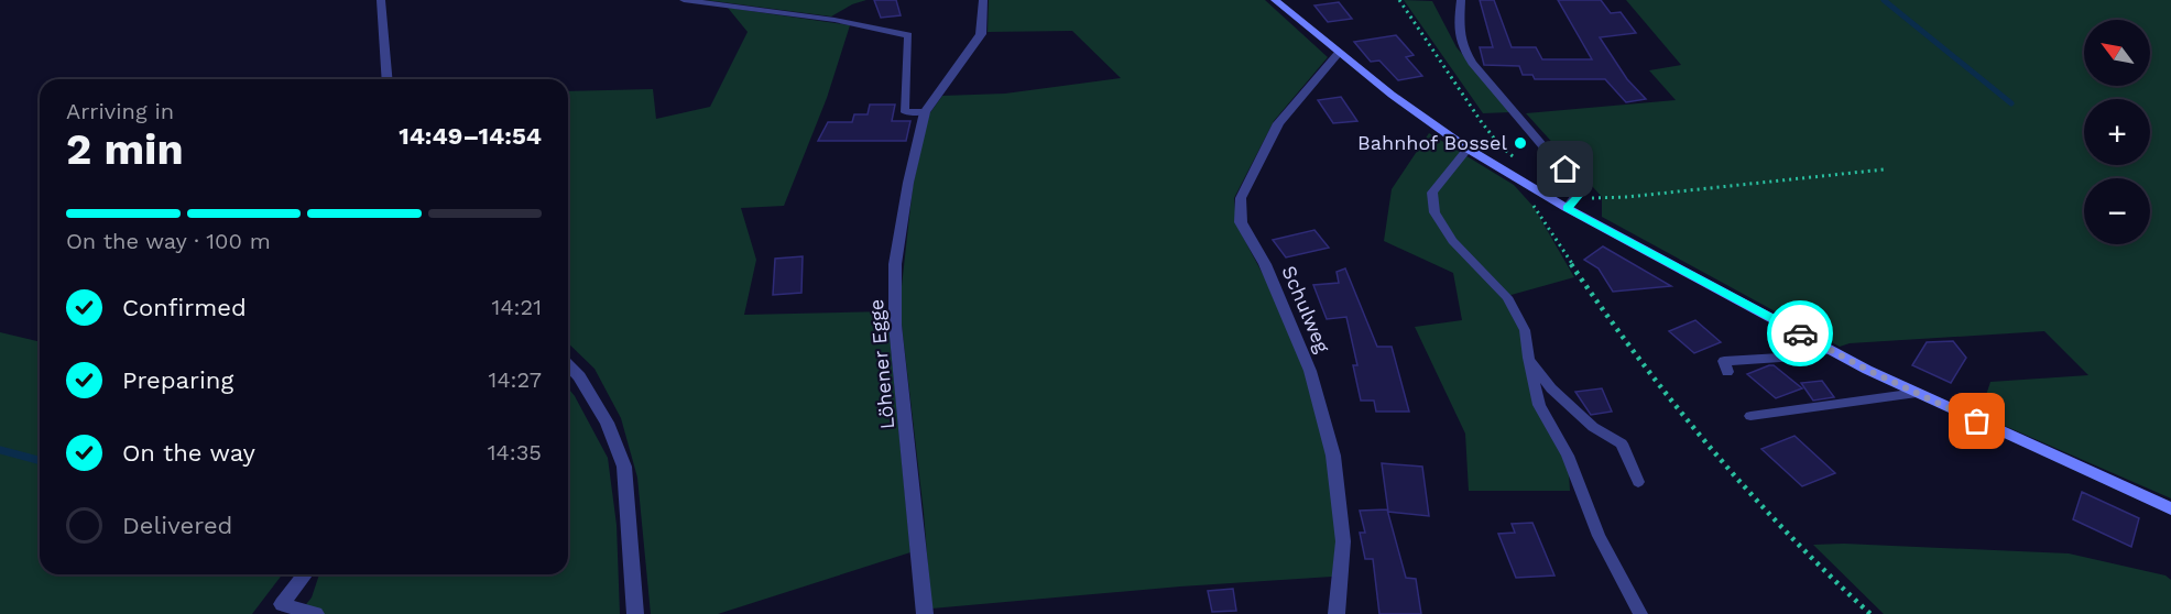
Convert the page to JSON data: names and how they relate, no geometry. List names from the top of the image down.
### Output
{
  "streets": {
    "street": ["Schulweg", "Löhener Egge"]
  },
  "places": ["Bahnhof Bossel"],
  "north": "top left",
  "page": {
    "map_buttons": ["+", "−"],
    "heading": ["2 min", "Arriving in", "14:49–14:54"],
    "bar": "On the way · 100 m",
    "list": [
      ["Confirmed", "14:21"],
      ["Preparing", "14:27"],
      ["On the way", "14:35"],
      "Delivered"
    ]
  }
}
